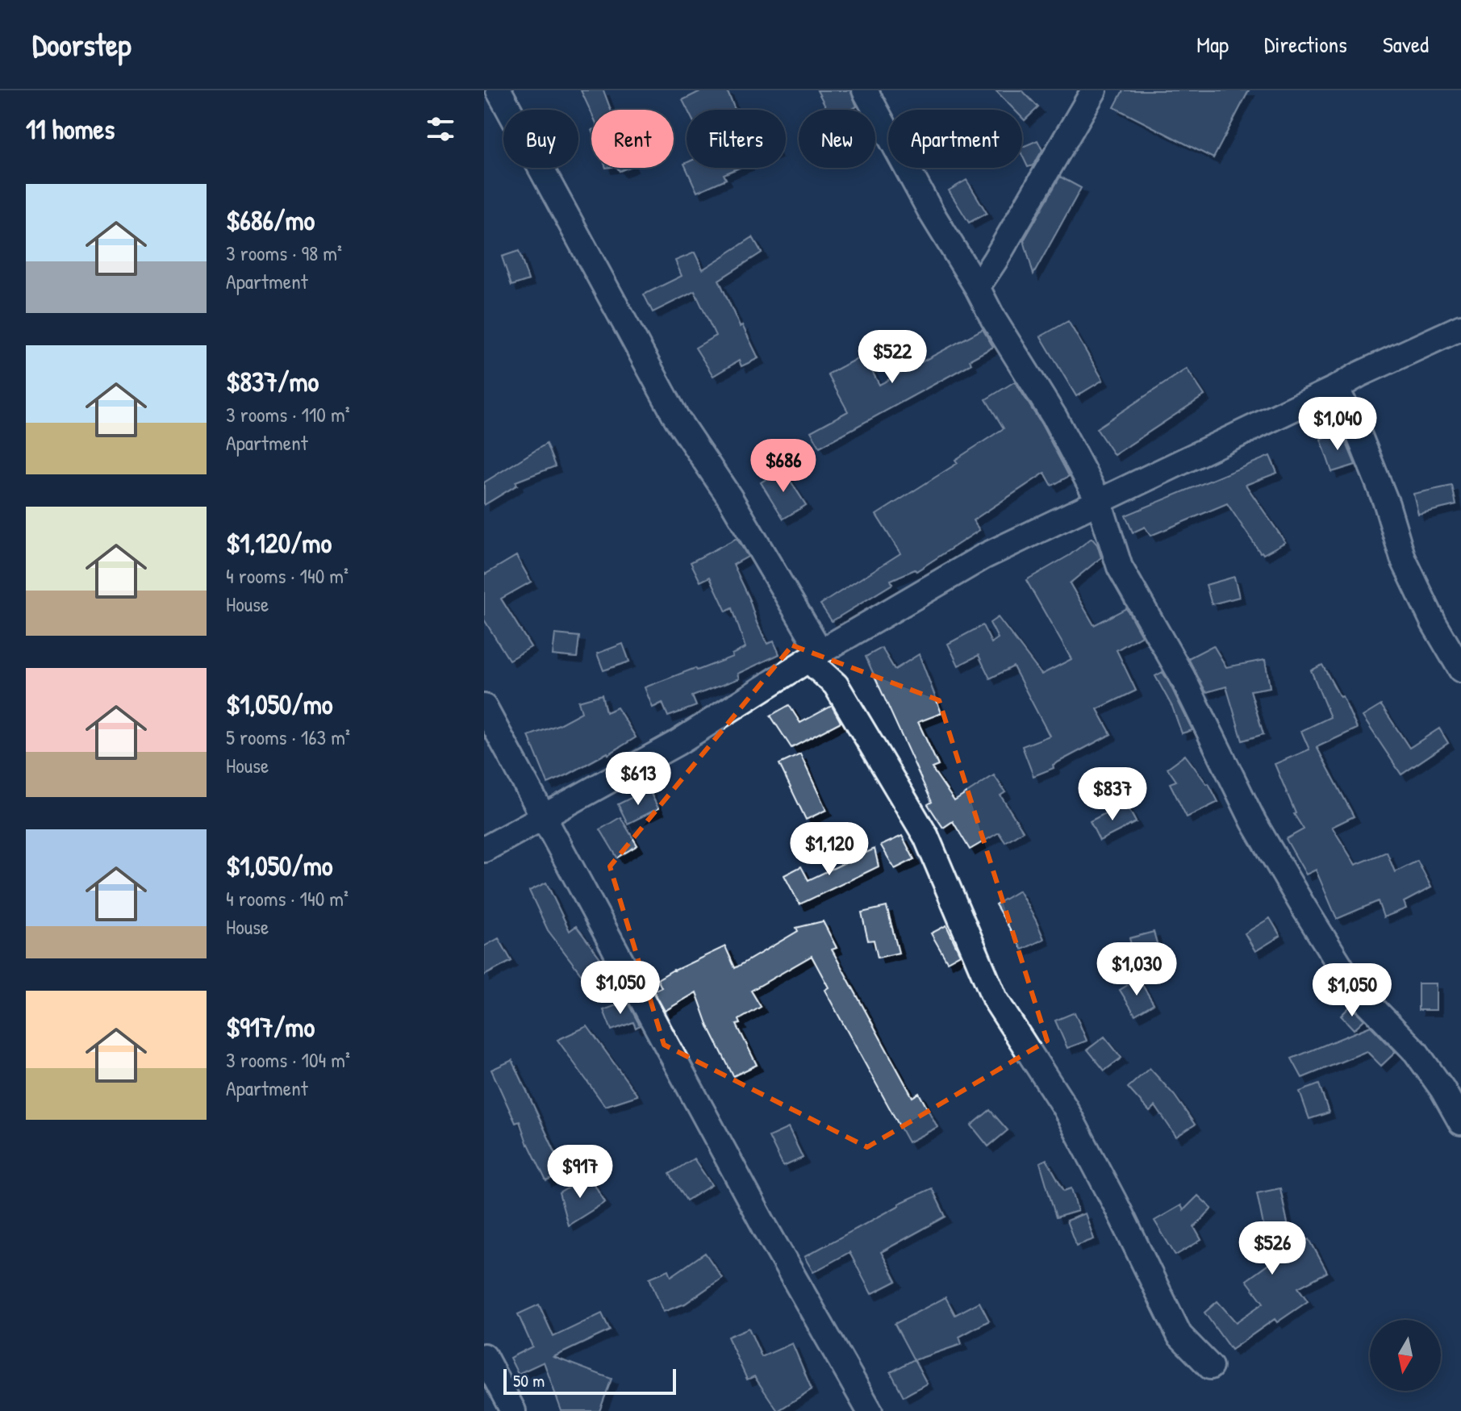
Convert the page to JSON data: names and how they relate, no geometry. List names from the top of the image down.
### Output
{
  "scale_bar": "50 m",
  "north": "bottom",
  "page": {
    "header": "Doorstep",
    "nav": ["Map", "Directions", "Saved"],
    "heading": "11 homes",
    "chip": [
      "Buy",
      "Rent",
      "Filters",
      "New",
      "Apartment"
    ],
    "list": [
      {
        "name": "$686/mo",
        "note": "3 rooms · 98 m² · Apartment"
      },
      {
        "name": "$837/mo",
        "note": "3 rooms · 110 m² · Apartment"
      },
      {
        "name": "$1,120/mo",
        "note": "4 rooms · 140 m² · House"
      },
      {
        "name": "$1,050/mo",
        "note": "5 rooms · 163 m² · House"
      },
      {
        "name": "$1,050/mo",
        "note": "4 rooms · 140 m² · House"
      },
      {
        "name": "$917/mo",
        "note": "3 rooms · 104 m² · Apartment"
      }
    ],
    "price": [
      "$522",
      "$1,040",
      "$686",
      "$613",
      "$837",
      "$1,120",
      "$1,030",
      "$1,050",
      "$1,050",
      "$917",
      "$526"
    ],
    "scale": "50 m"
  }
}
